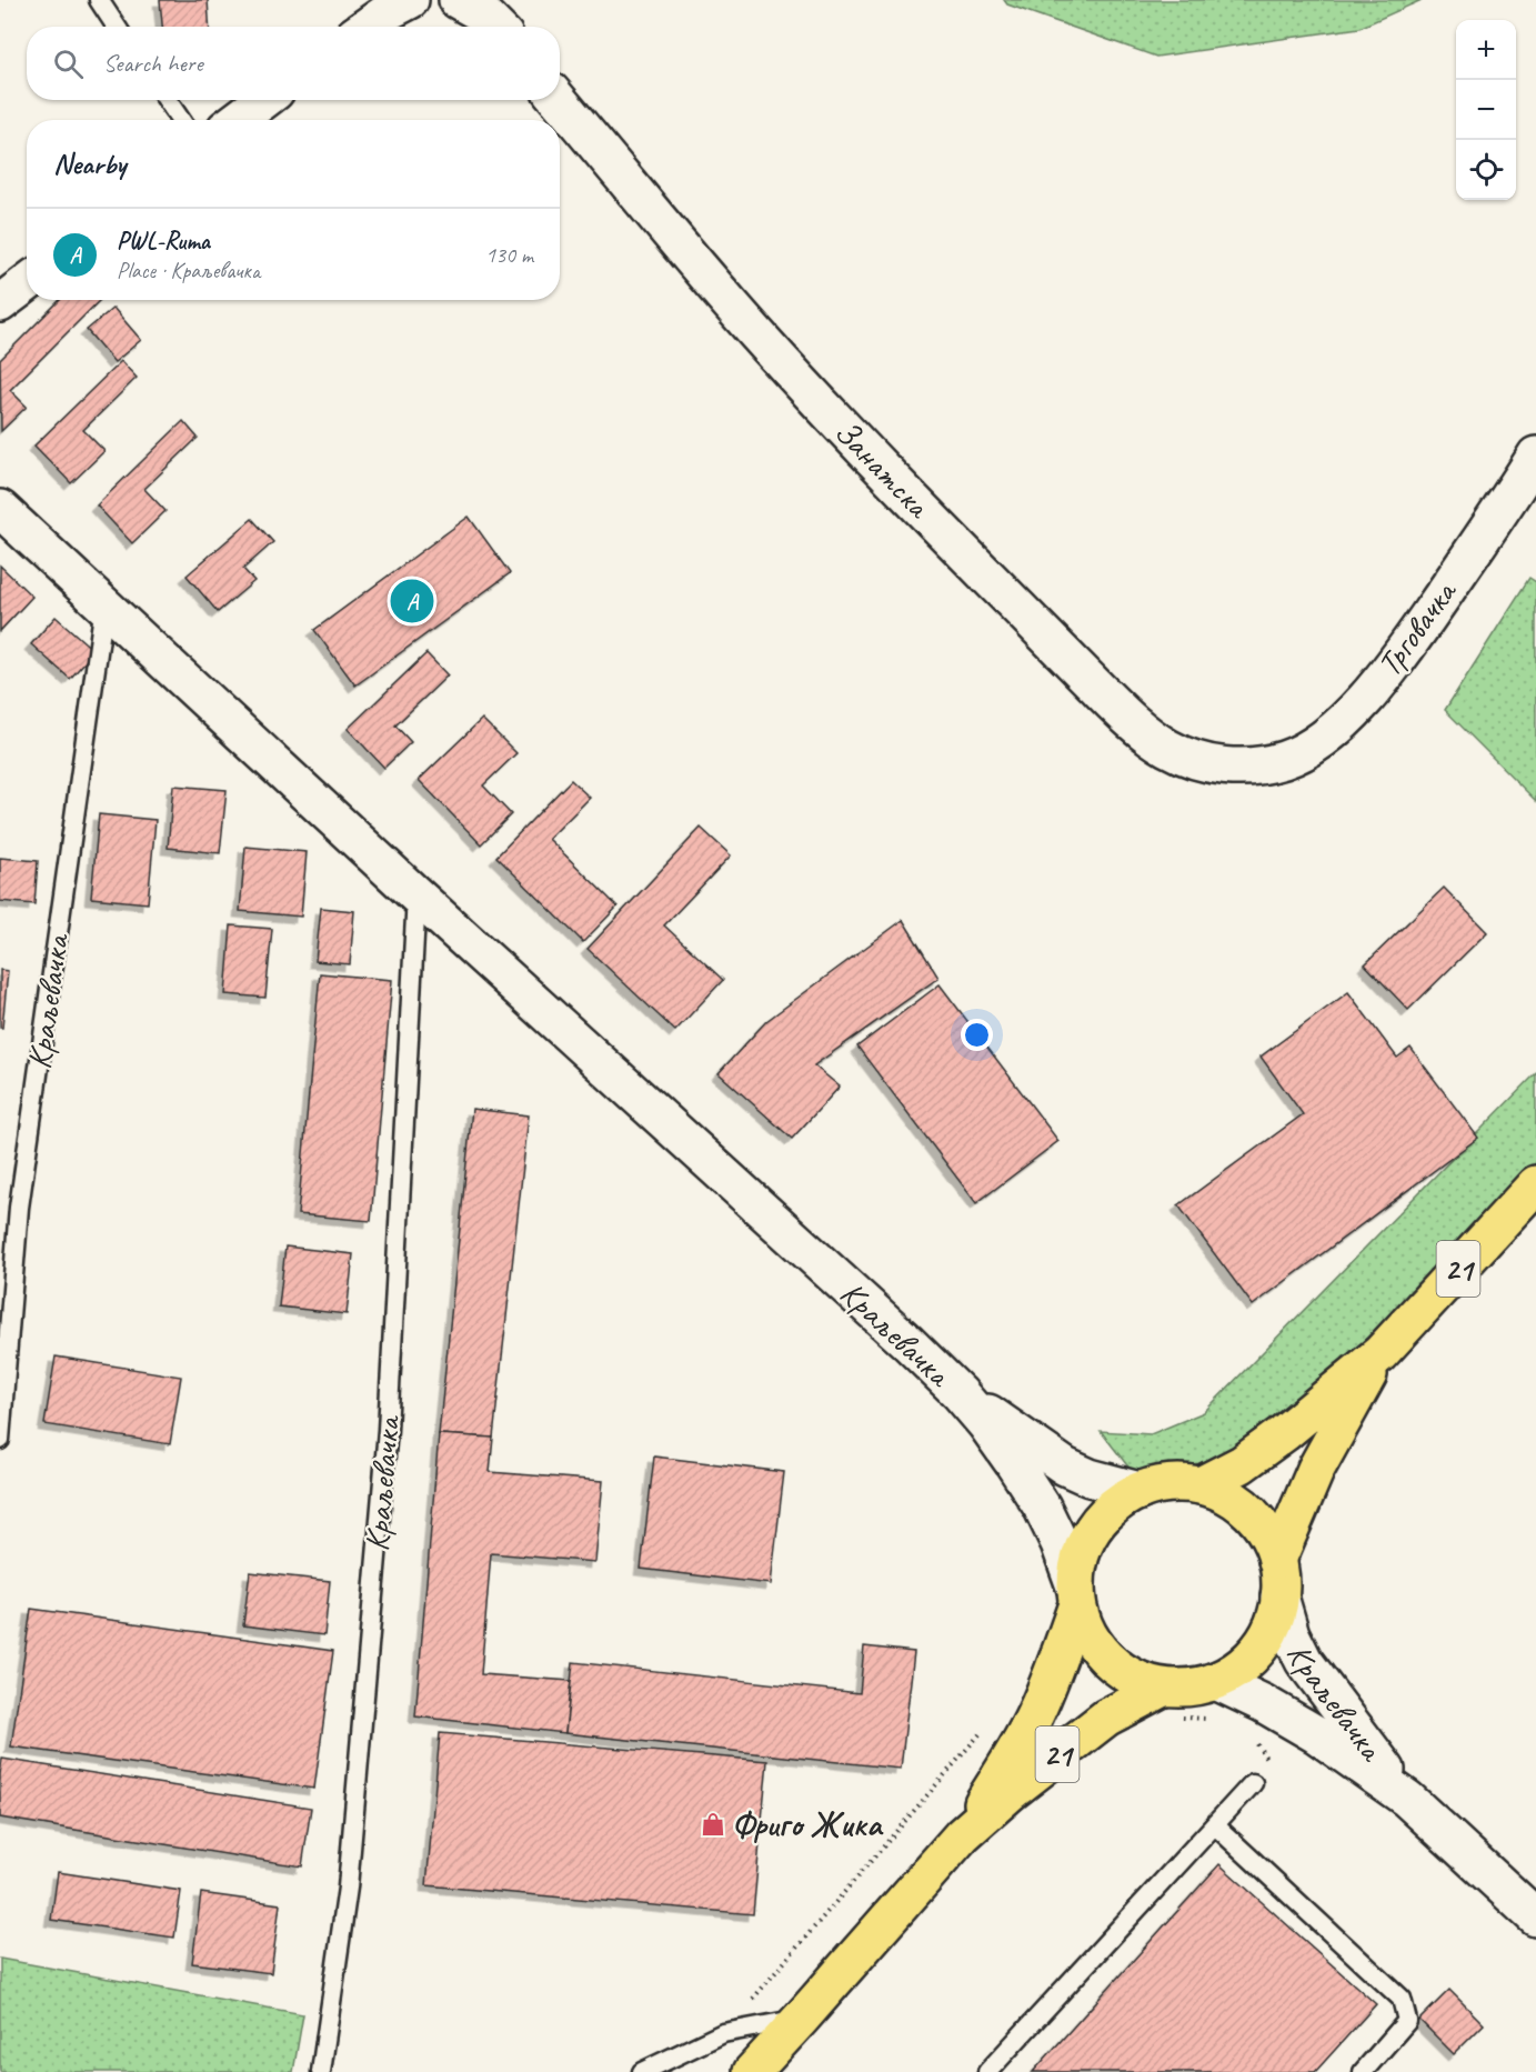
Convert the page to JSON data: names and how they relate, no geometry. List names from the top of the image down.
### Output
{
  "streets": {
    "main road": [
      "Занатска",
      "Трговачка",
      "Краљевачка",
      "21"
    ]
  },
  "crossings": [
    ["Занатска", "Трговачка"],
    ["Краљевачка", "21"]
  ],
  "places": {
    "shop": ["Фриго Жика"]
  },
  "page": {
    "map_buttons": ["+", "−"],
    "search": "Search here",
    "heading": "Nearby",
    "list": [
      {
        "mark": "A",
        "name": "PWL-Ruma",
        "note": "Place · Краљевачка",
        "value": "130 m"
      }
    ],
    "pins": "A"
  }
}
